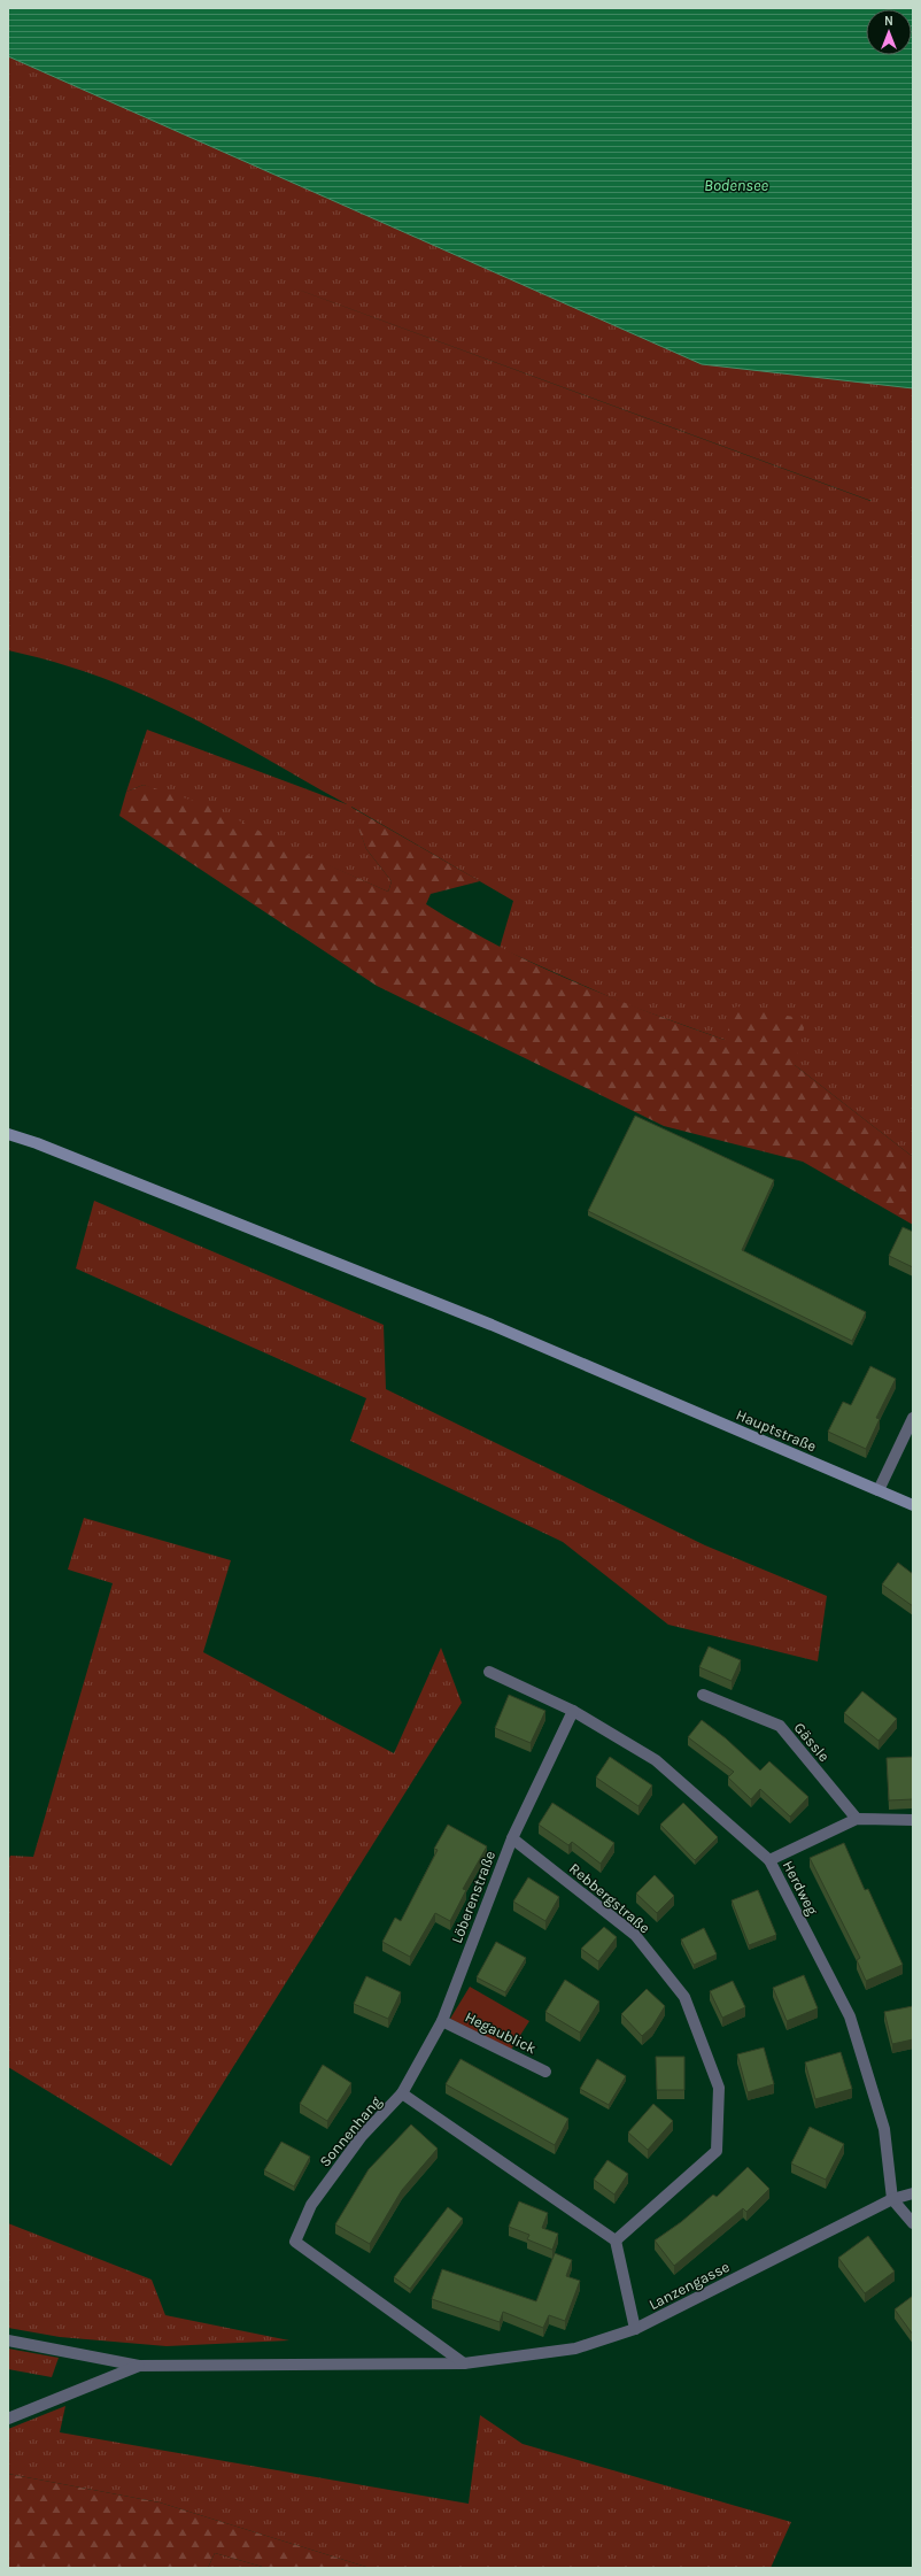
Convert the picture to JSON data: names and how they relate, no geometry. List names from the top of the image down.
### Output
{
  "streets": {
    "main road": ["Hauptstraße"],
    "street": [
      "Gässle",
      "Herdweg",
      "Löberenstraße",
      "Rebbergstraße",
      "Hegaublick",
      "Sonnenhang",
      "Lanzengasse"
    ]
  },
  "crossings": [
    ["Herdweg", "Löberenstraße"],
    ["Herdweg", "Lanzengasse"],
    ["Löberenstraße", "Rebbergstraße"],
    ["Löberenstraße", "Hegaublick"],
    ["Löberenstraße", "Sonnenhang"],
    ["Rebbergstraße", "Sonnenhang"],
    ["Sonnenhang", "Lanzengasse"]
  ],
  "water": ["Bodensee"],
  "north": "top"
}
